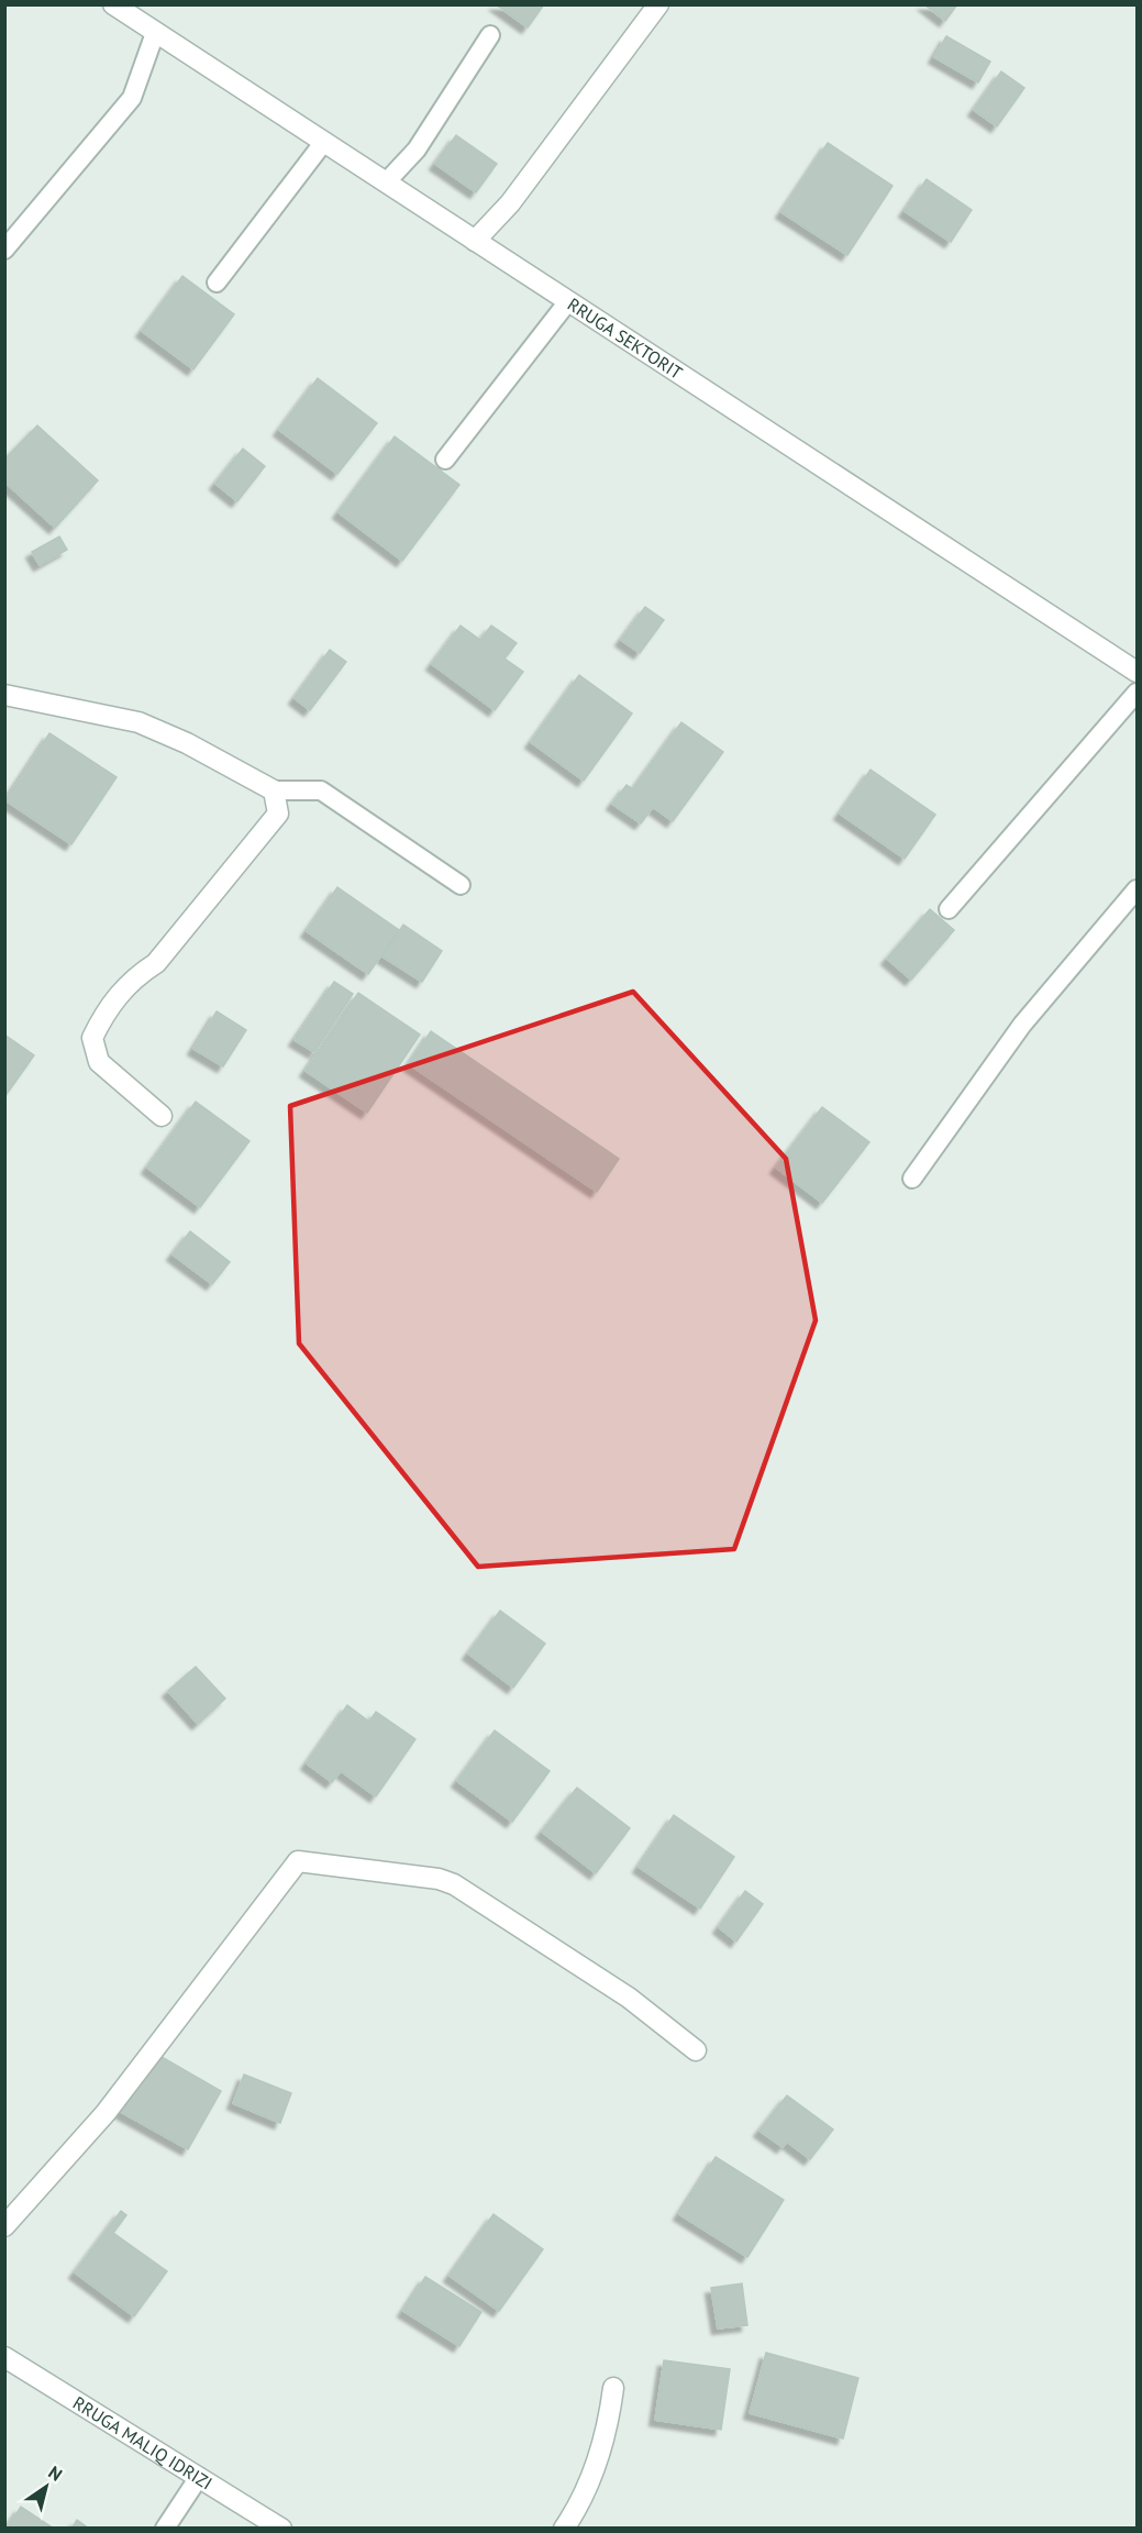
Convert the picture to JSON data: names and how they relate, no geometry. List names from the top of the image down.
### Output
{
  "streets": {
    "street": ["RRUGA SEKTORIT", "RRUGA MALIQ IDRIZI"]
  },
  "north": "top right"
}
